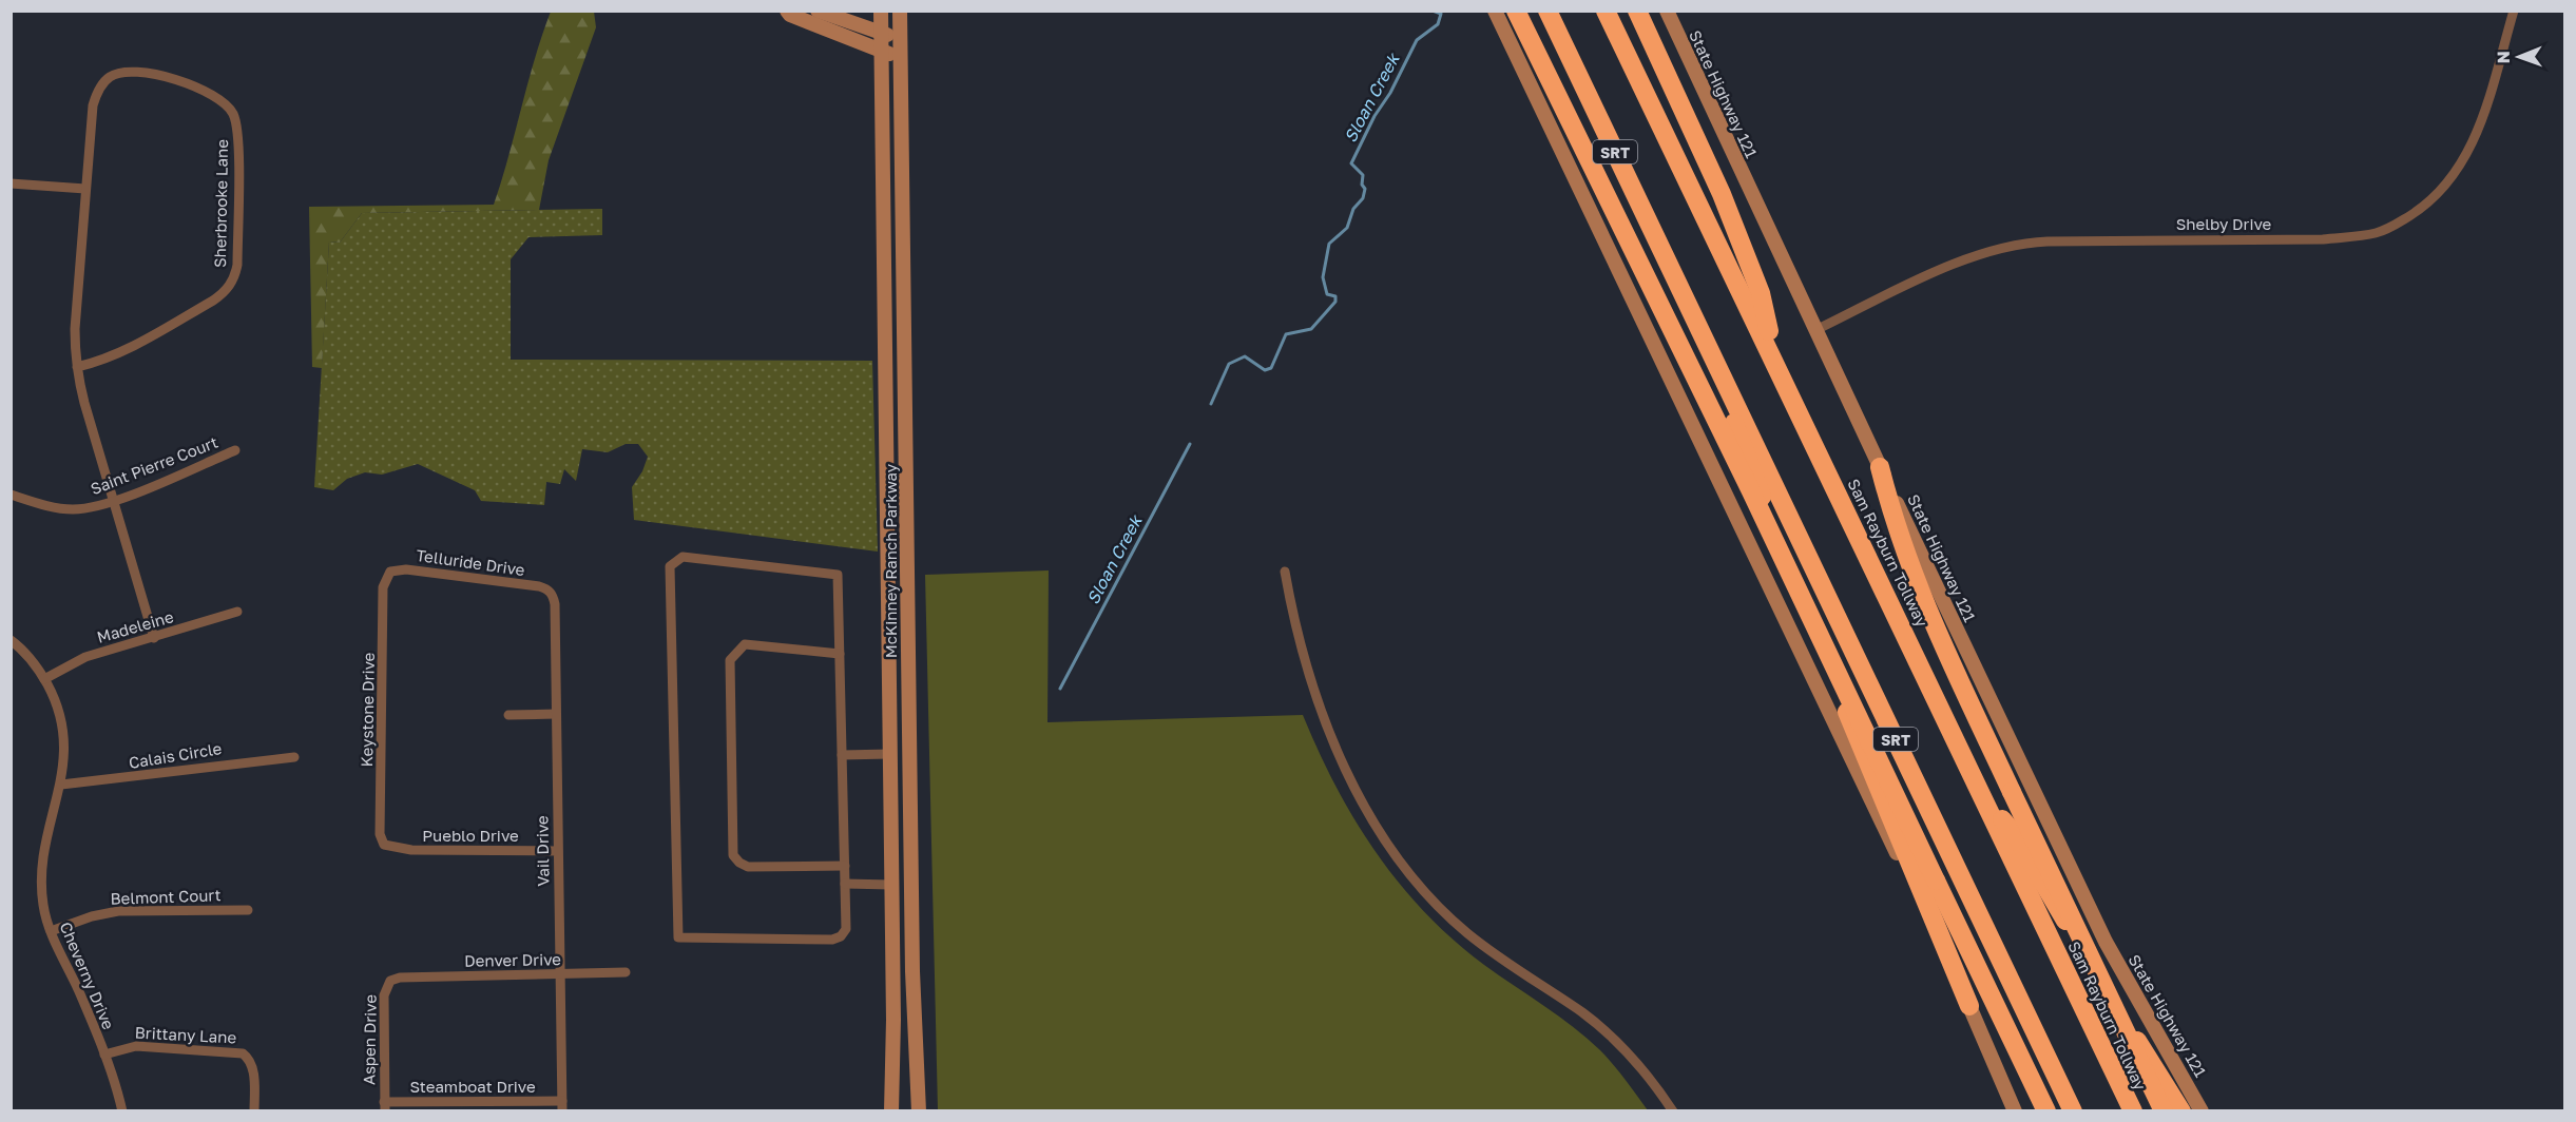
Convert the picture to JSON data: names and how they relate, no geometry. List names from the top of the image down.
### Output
{
  "streets": {
    "highway": ["SRT", "Sam Rayburn Tollway"],
    "main road": ["State Highway 121", "McKinney Ranch Parkway"],
    "street": [
      "Sherbrooke Lane",
      "Shelby Drive",
      "Saint Pierre Court",
      "Telluride Drive",
      "Madeleine",
      "Keystone Drive",
      "Calais Circle",
      "Pueblo Drive",
      "Vail Drive",
      "Belmont Court",
      "Denver Drive",
      "Cheverny Drive",
      "Brittany Lane",
      "Aspen Drive",
      "Steamboat Drive"
    ]
  },
  "crossings": [
    ["State Highway 121", "Shelby Drive"],
    ["Sherbrooke Lane", "Saint Pierre Court"],
    ["Sherbrooke Lane", "Madeleine"],
    ["Telluride Drive", "Keystone Drive"],
    ["Telluride Drive", "Vail Drive"],
    ["Madeleine", "Cheverny Drive"],
    ["Keystone Drive", "Pueblo Drive"],
    ["Calais Circle", "Cheverny Drive"],
    ["Pueblo Drive", "Vail Drive"],
    ["Vail Drive", "Denver Drive"],
    ["Vail Drive", "Steamboat Drive"],
    ["Belmont Court", "Cheverny Drive"],
    ["Denver Drive", "Aspen Drive"],
    ["Cheverny Drive", "Brittany Lane"],
    ["Aspen Drive", "Steamboat Drive"]
  ],
  "water": ["Sloan Creek"],
  "north": "left"
}
